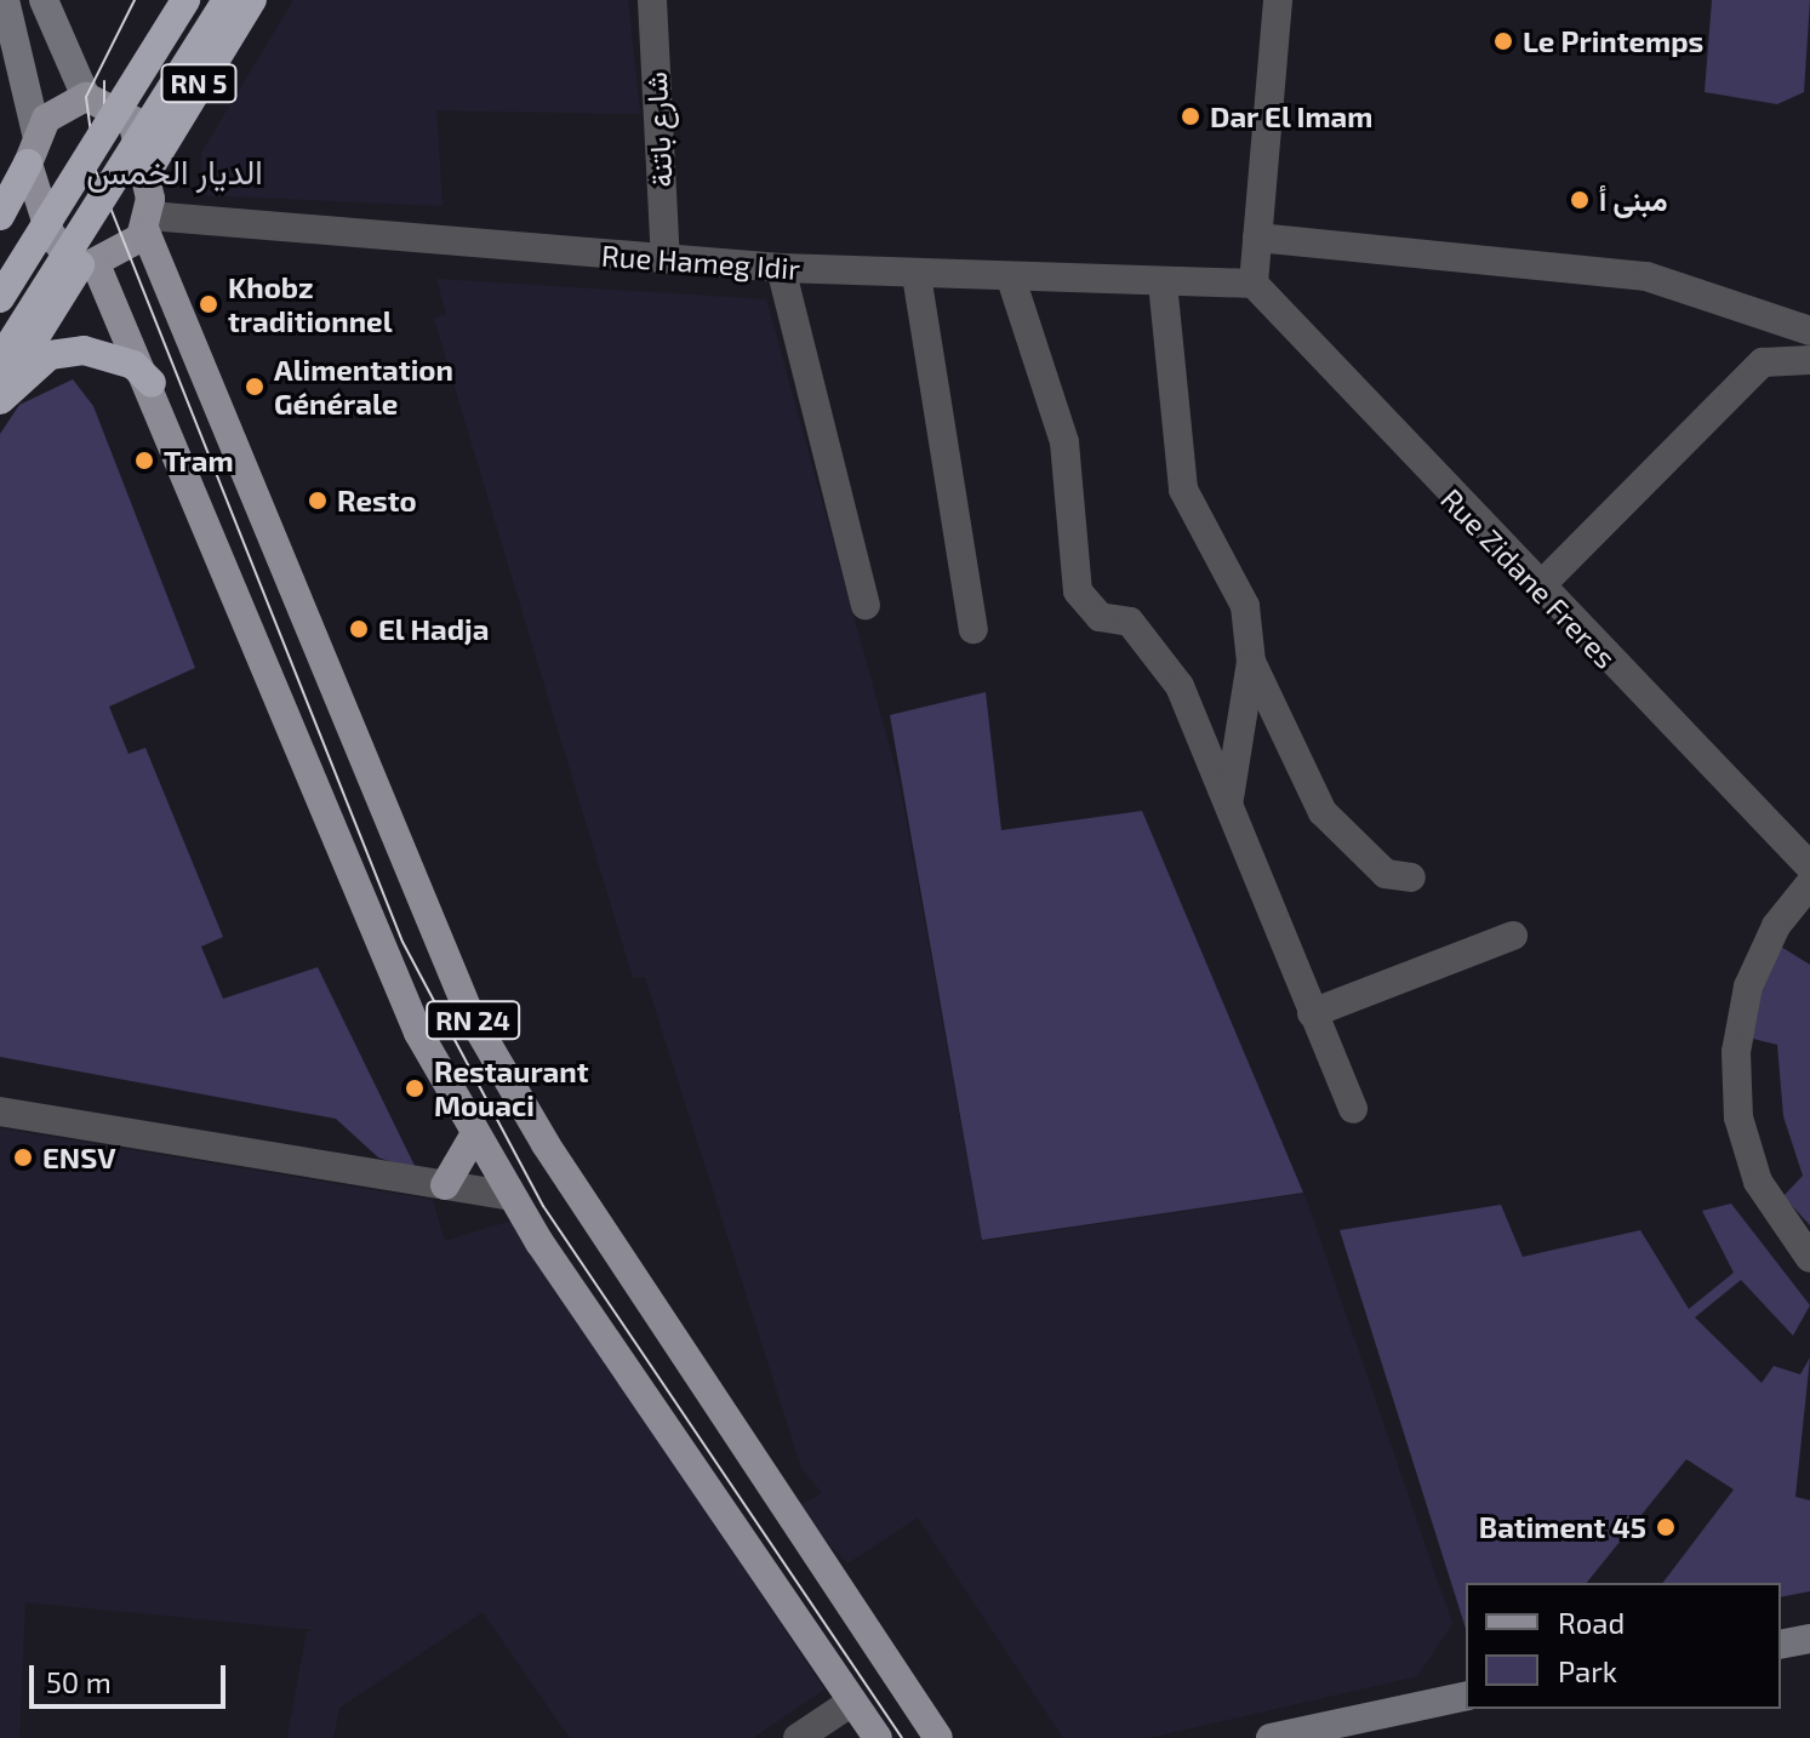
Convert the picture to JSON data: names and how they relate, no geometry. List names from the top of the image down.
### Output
{
  "streets": {
    "highway": ["RN 5"],
    "main road": ["RN 24"],
    "street": ["شارع باتنة", "Rue Hameg Idir", "Rue Zidane Freres"]
  },
  "crossings": [
    ["RN 5", "Rue Hameg Idir"],
    ["RN 5", "RN 24"],
    ["شارع باتنة", "Rue Hameg Idir"],
    ["Rue Hameg Idir", "Rue Zidane Freres"],
    ["Rue Hameg Idir", "RN 24"]
  ],
  "districts": ["الديار الخمس"],
  "places": [
    "Le Printemps",
    "Dar El Imam",
    "مبنى أ",
    "Khobz traditionnel",
    "Alimentation Générale",
    "Tram",
    "Resto",
    "El Hadja",
    "Restaurant Mouaci",
    "ENSV",
    "Batiment 45"
  ],
  "legend": ["Road", "Park"],
  "scale_bar": "50 m"
}
